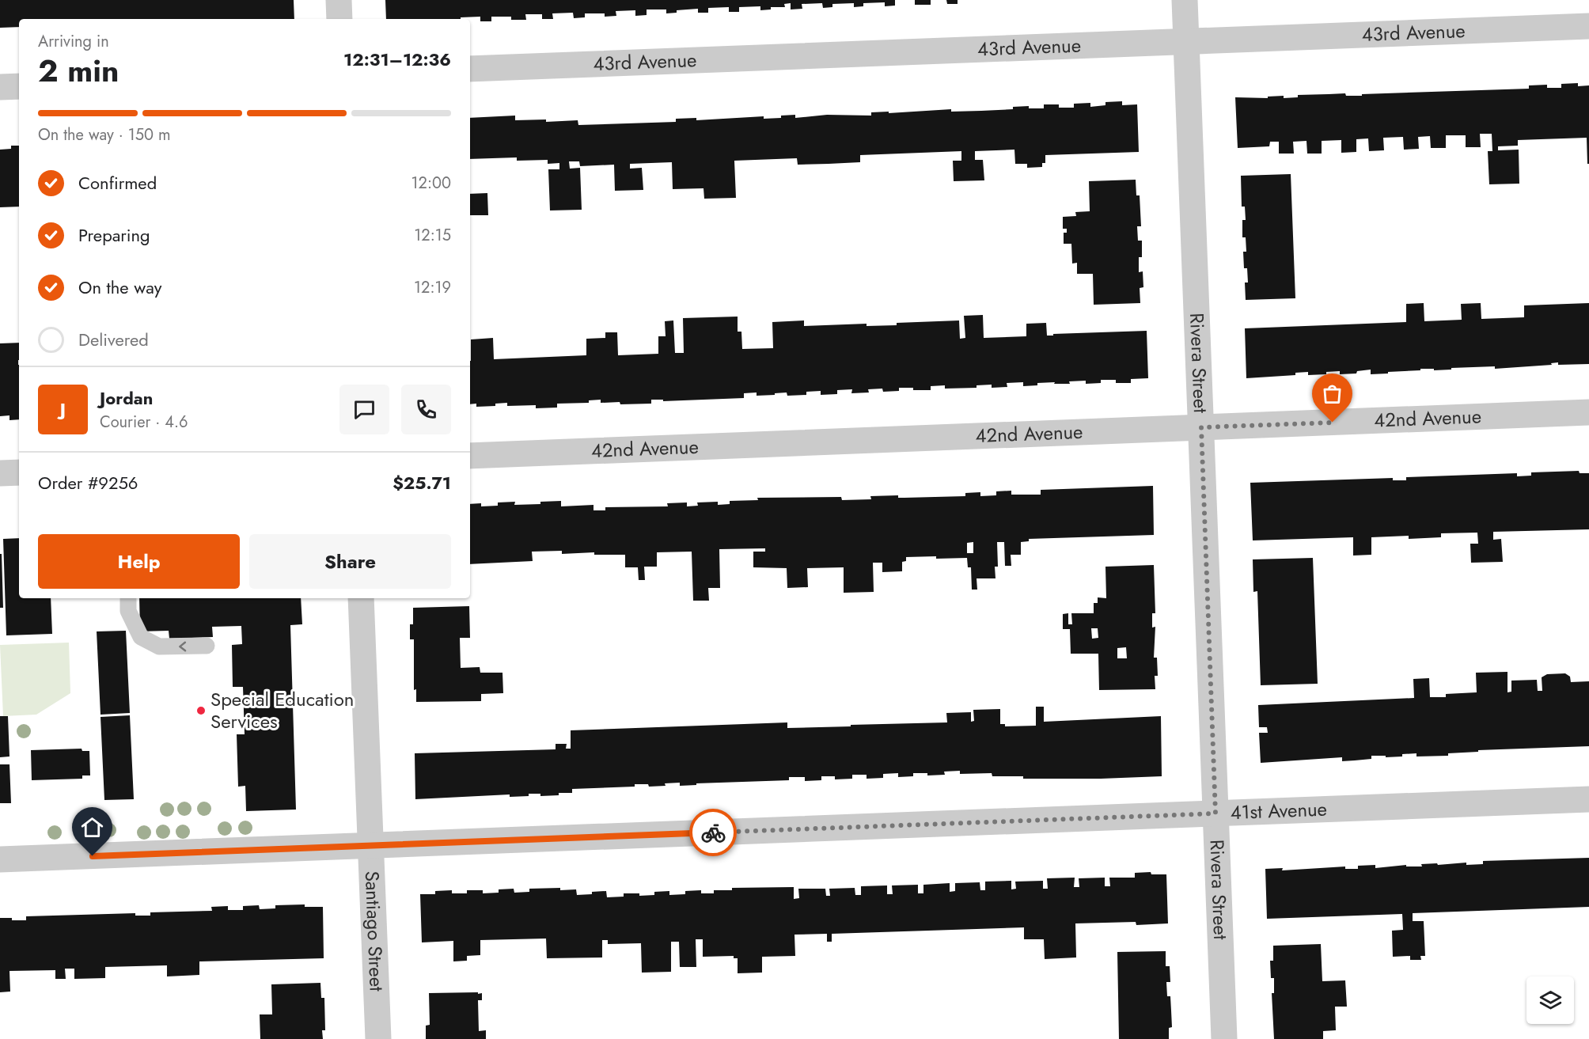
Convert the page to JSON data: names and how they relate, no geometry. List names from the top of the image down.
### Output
{
  "streets": {
    "street": [
      "43rd Avenue",
      "Rivera Street",
      "42nd Avenue",
      "41st Avenue",
      "Santiago Street"
    ]
  },
  "crossings": [
    ["43rd Avenue", "Rivera Street"],
    ["Rivera Street", "42nd Avenue"],
    ["Rivera Street", "41st Avenue"],
    ["41st Avenue", "Santiago Street"]
  ],
  "places": ["Special Education Services"],
  "page": {
    "heading": ["2 min", "Arriving in", "12:31–12:36"],
    "panel": [
      "Jordan",
      "Courier · 4.6",
      "Order #9256",
      "$25.71"
    ],
    "bar": "On the way · 150 m",
    "list": [
      ["Confirmed", "12:00"],
      ["Preparing", "12:15"],
      ["On the way", "12:19"],
      "Delivered"
    ],
    "round": "J",
    "buttons": ["Help", "Share"]
  }
}
